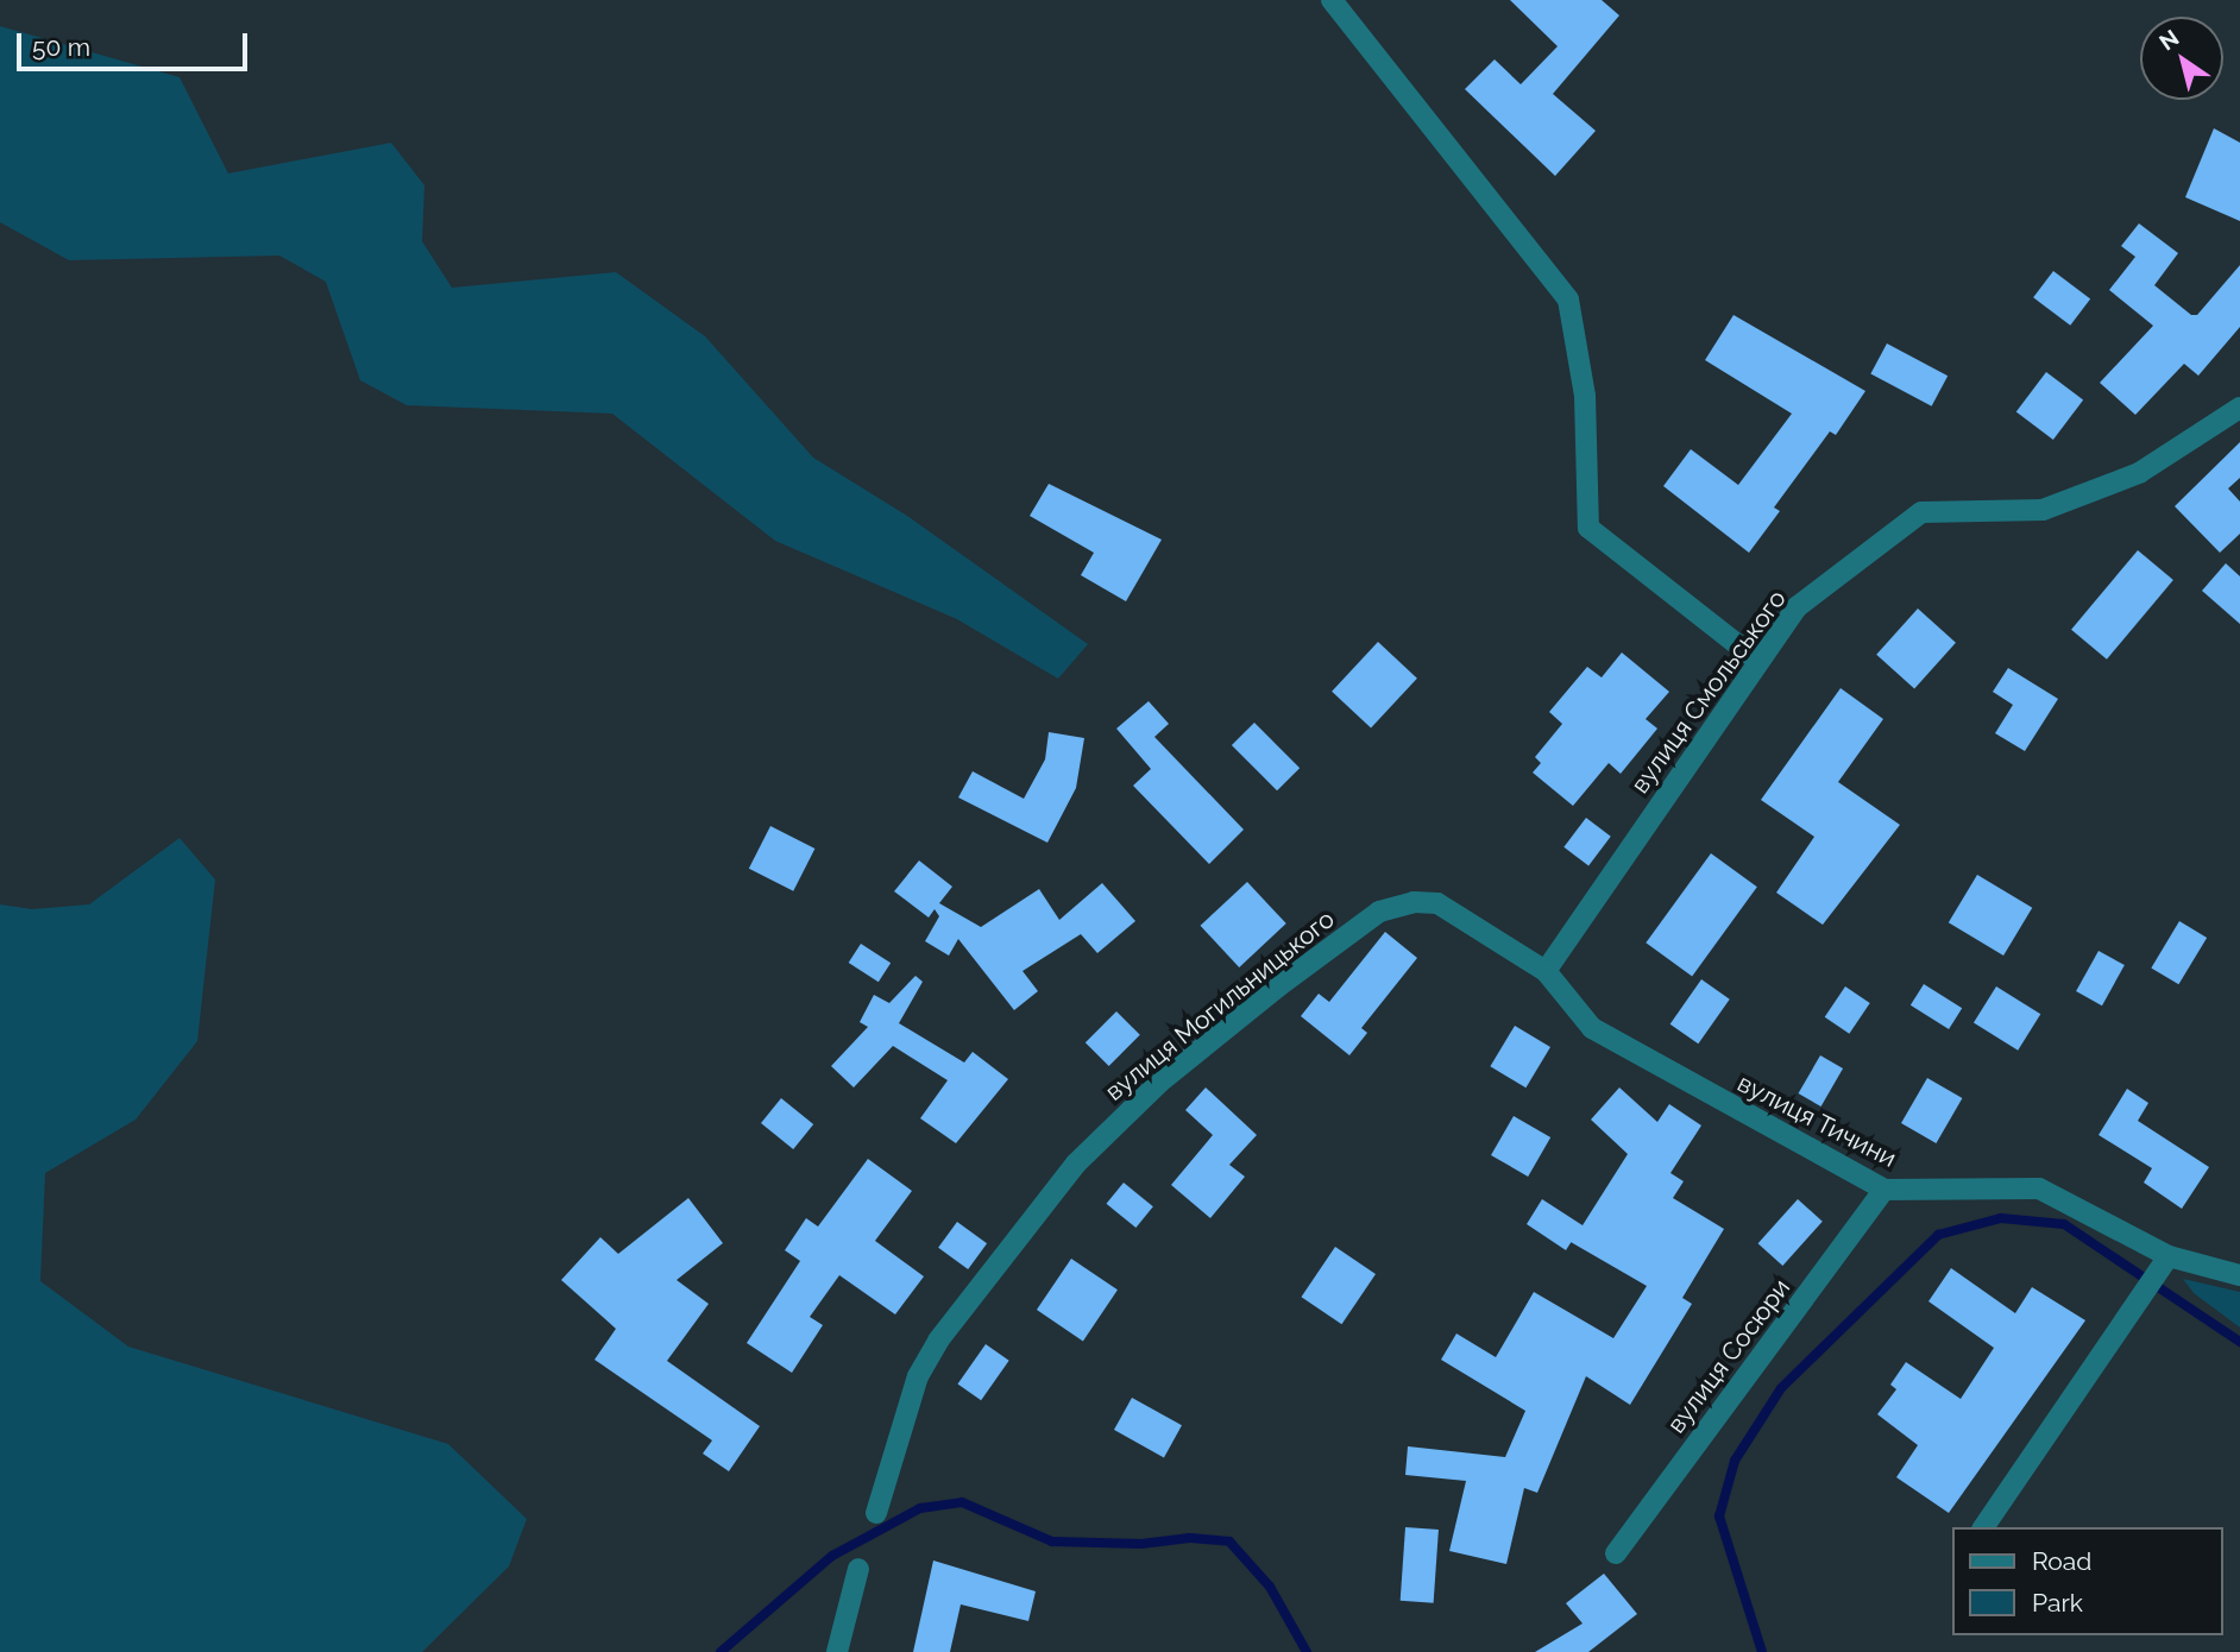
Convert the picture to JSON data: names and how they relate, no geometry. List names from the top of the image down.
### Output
{
  "streets": {
    "street": [
      "вулиця Смольського",
      "вулиця Могильницького",
      "вулиця Тичини",
      "вулиця Сосюри"
    ]
  },
  "crossings": [
    ["вулиця Смольського", "вулиця Могильницького"],
    ["вулиця Смольського", "вулиця Тичини"],
    ["вулиця Могильницького", "вулиця Тичини"],
    ["вулиця Тичини", "вулиця Сосюри"]
  ],
  "legend": ["Road", "Park"],
  "scale_bar": "50 m",
  "north": "top left"
}
